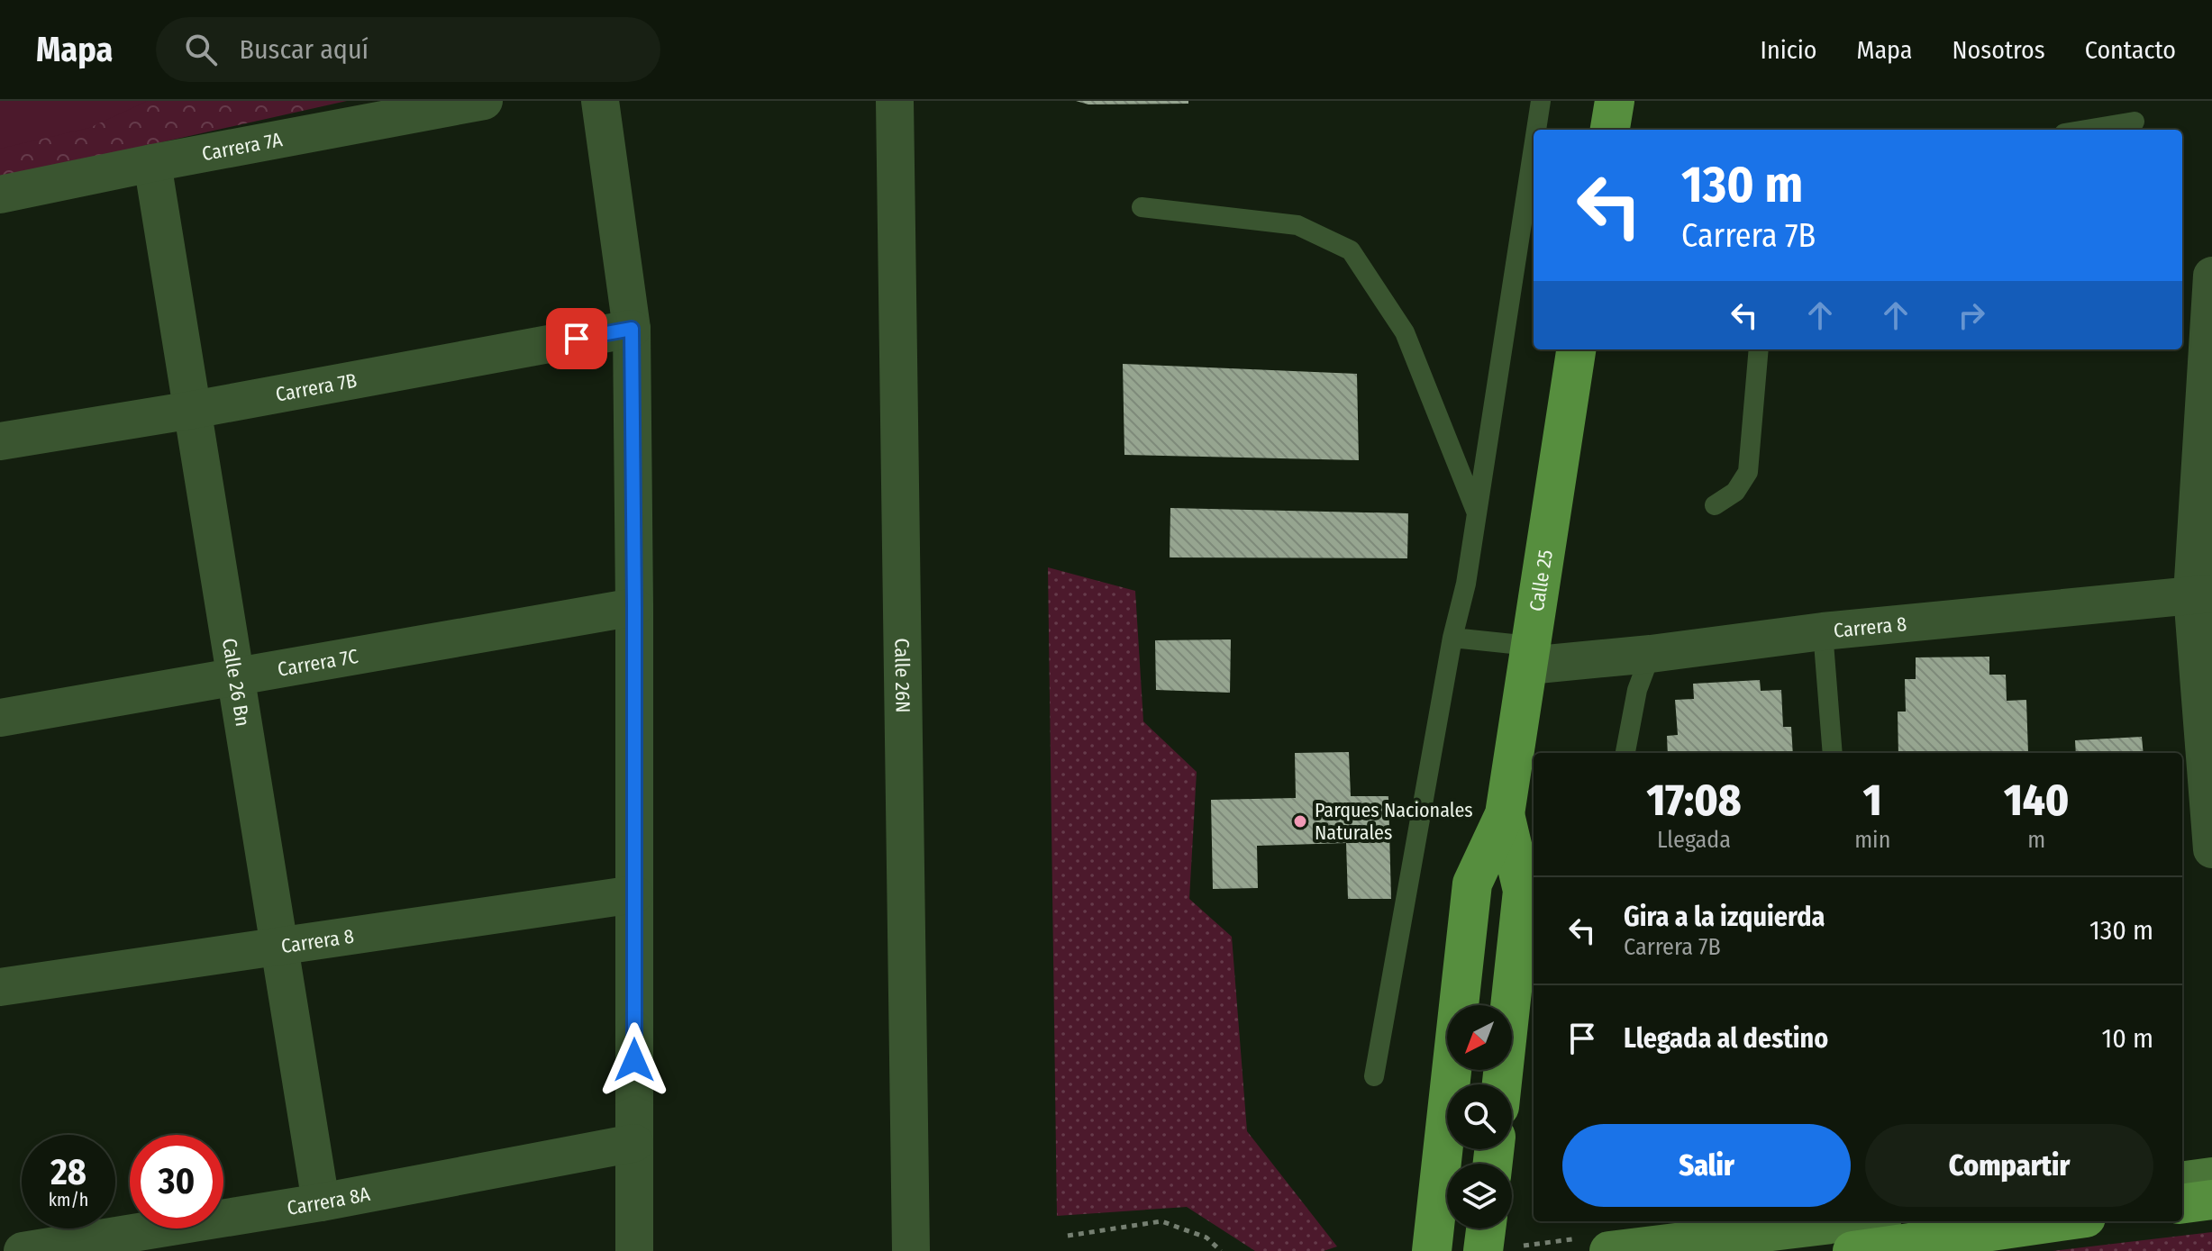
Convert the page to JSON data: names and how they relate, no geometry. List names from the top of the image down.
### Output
{
  "streets": {
    "main road": ["Calle 25"],
    "street": [
      "Carrera 7A",
      "Carrera 7B",
      "Carrera 8",
      "Carrera 7C",
      "Calle 26N",
      "Calle 26 Bn",
      "Carrera 8A"
    ]
  },
  "crossings": [
    ["Carrera 7A", "Calle 26 Bn"],
    ["Carrera 7B", "Calle 26 Bn"],
    ["Calle 25", "Carrera 8"],
    ["Carrera 8", "Calle 26 Bn"],
    ["Carrera 7C", "Calle 26 Bn"],
    ["Calle 26 Bn", "Carrera 8A"]
  ],
  "places": ["Parques Nacionales Naturales"],
  "north": "bottom left",
  "page": {
    "header": "Mapa",
    "search": "Buscar aquí",
    "nav": [
      "Inicio",
      "Mapa",
      "Nosotros",
      "Contacto"
    ],
    "turn": ["130 m", "Carrera 7B"],
    "eta": [
      "17:08",
      "Llegada",
      "1",
      "min",
      "140",
      "m"
    ],
    "list": [
      {
        "name": "Gira a la izquierda",
        "note": "Carrera 7B",
        "value": "130 m"
      },
      {
        "name": "Llegada al destino",
        "value": "10 m"
      }
    ],
    "buttons": ["Salir", "Compartir"],
    "speed": "28 km/h",
    "limit": "30"
  }
}
